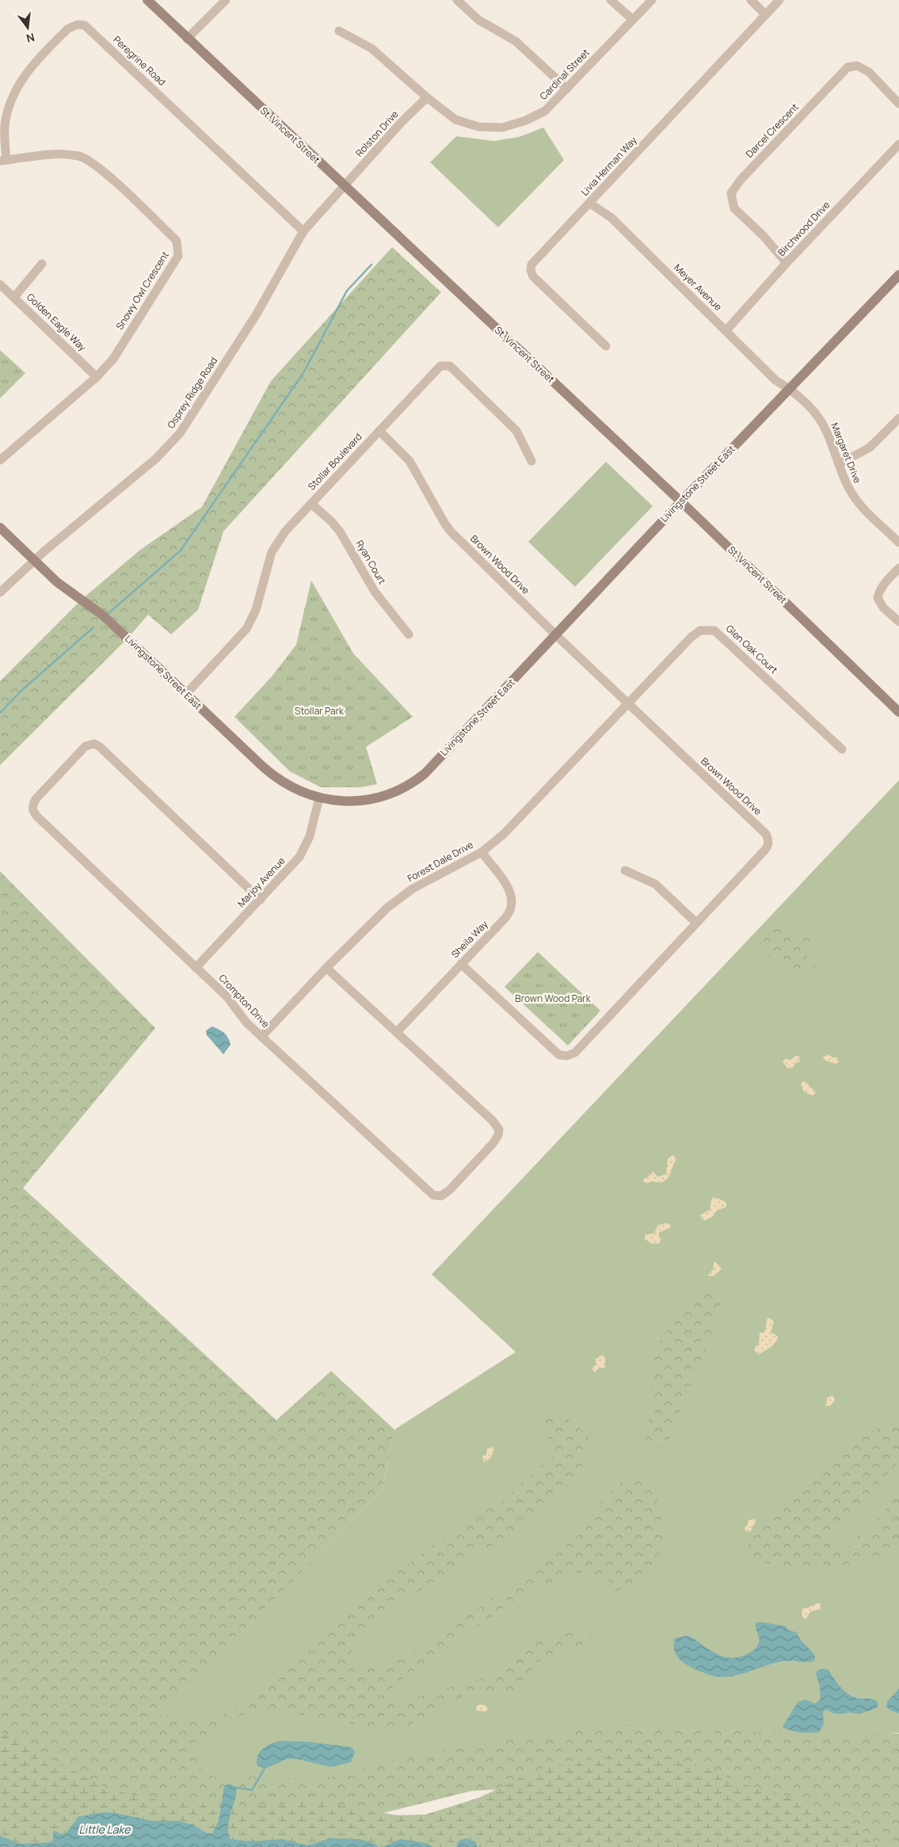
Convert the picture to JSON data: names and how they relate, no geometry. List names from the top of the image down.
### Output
{
  "streets": {
    "street": [
      "Peregrine Road",
      "Cardinal Street",
      "Darcel Crescent",
      "Rolston Drive",
      "St. Vincent Street",
      "Livia Herman Way",
      "Birchwood Drive",
      "Meyer Avenue",
      "Snowy Owl Crescent",
      "Golden Eagle Way",
      "Osprey Ridge Road",
      "Margaret Drive",
      "Stollar Boulevard",
      "Livingstone Street East",
      "Ryan Court",
      "Brown Wood Drive",
      "Glen Oak Court",
      "Forest Dale Drive",
      "Marjoy Avenue",
      "Sheila Way",
      "Crompton Drive"
    ]
  },
  "crossings": [
    ["Peregrine Road", "Snowy Owl Crescent"],
    ["Peregrine Road", "Osprey Ridge Road"],
    ["Cardinal Street", "Rolston Drive"],
    ["Darcel Crescent", "Birchwood Drive"],
    ["Rolston Drive", "St. Vincent Street"],
    ["Rolston Drive", "Osprey Ridge Road"],
    ["St. Vincent Street", "Osprey Ridge Road"],
    ["St. Vincent Street", "Livingstone Street East"],
    ["Livia Herman Way", "Meyer Avenue"],
    ["Birchwood Drive", "Meyer Avenue"],
    ["Meyer Avenue", "Margaret Drive"],
    ["Meyer Avenue", "Livingstone Street East"],
    ["Snowy Owl Crescent", "Golden Eagle Way"],
    ["Osprey Ridge Road", "Livingstone Street East"],
    ["Margaret Drive", "Livingstone Street East"],
    ["Stollar Boulevard", "Livingstone Street East"],
    ["Stollar Boulevard", "Ryan Court"],
    ["Stollar Boulevard", "Brown Wood Drive"],
    ["Livingstone Street East", "Brown Wood Drive"],
    ["Livingstone Street East", "Marjoy Avenue"],
    ["Brown Wood Drive", "Glen Oak Court"],
    ["Brown Wood Drive", "Forest Dale Drive"],
    ["Brown Wood Drive", "Sheila Way"],
    ["Glen Oak Court", "Forest Dale Drive"],
    ["Forest Dale Drive", "Sheila Way"],
    ["Forest Dale Drive", "Crompton Drive"],
    ["Marjoy Avenue", "Crompton Drive"],
    ["Sheila Way", "Crompton Drive"]
  ],
  "water": ["Little Lake"],
  "parks": ["Stollar Park", "Brown Wood Park"],
  "north": "bottom"
}
